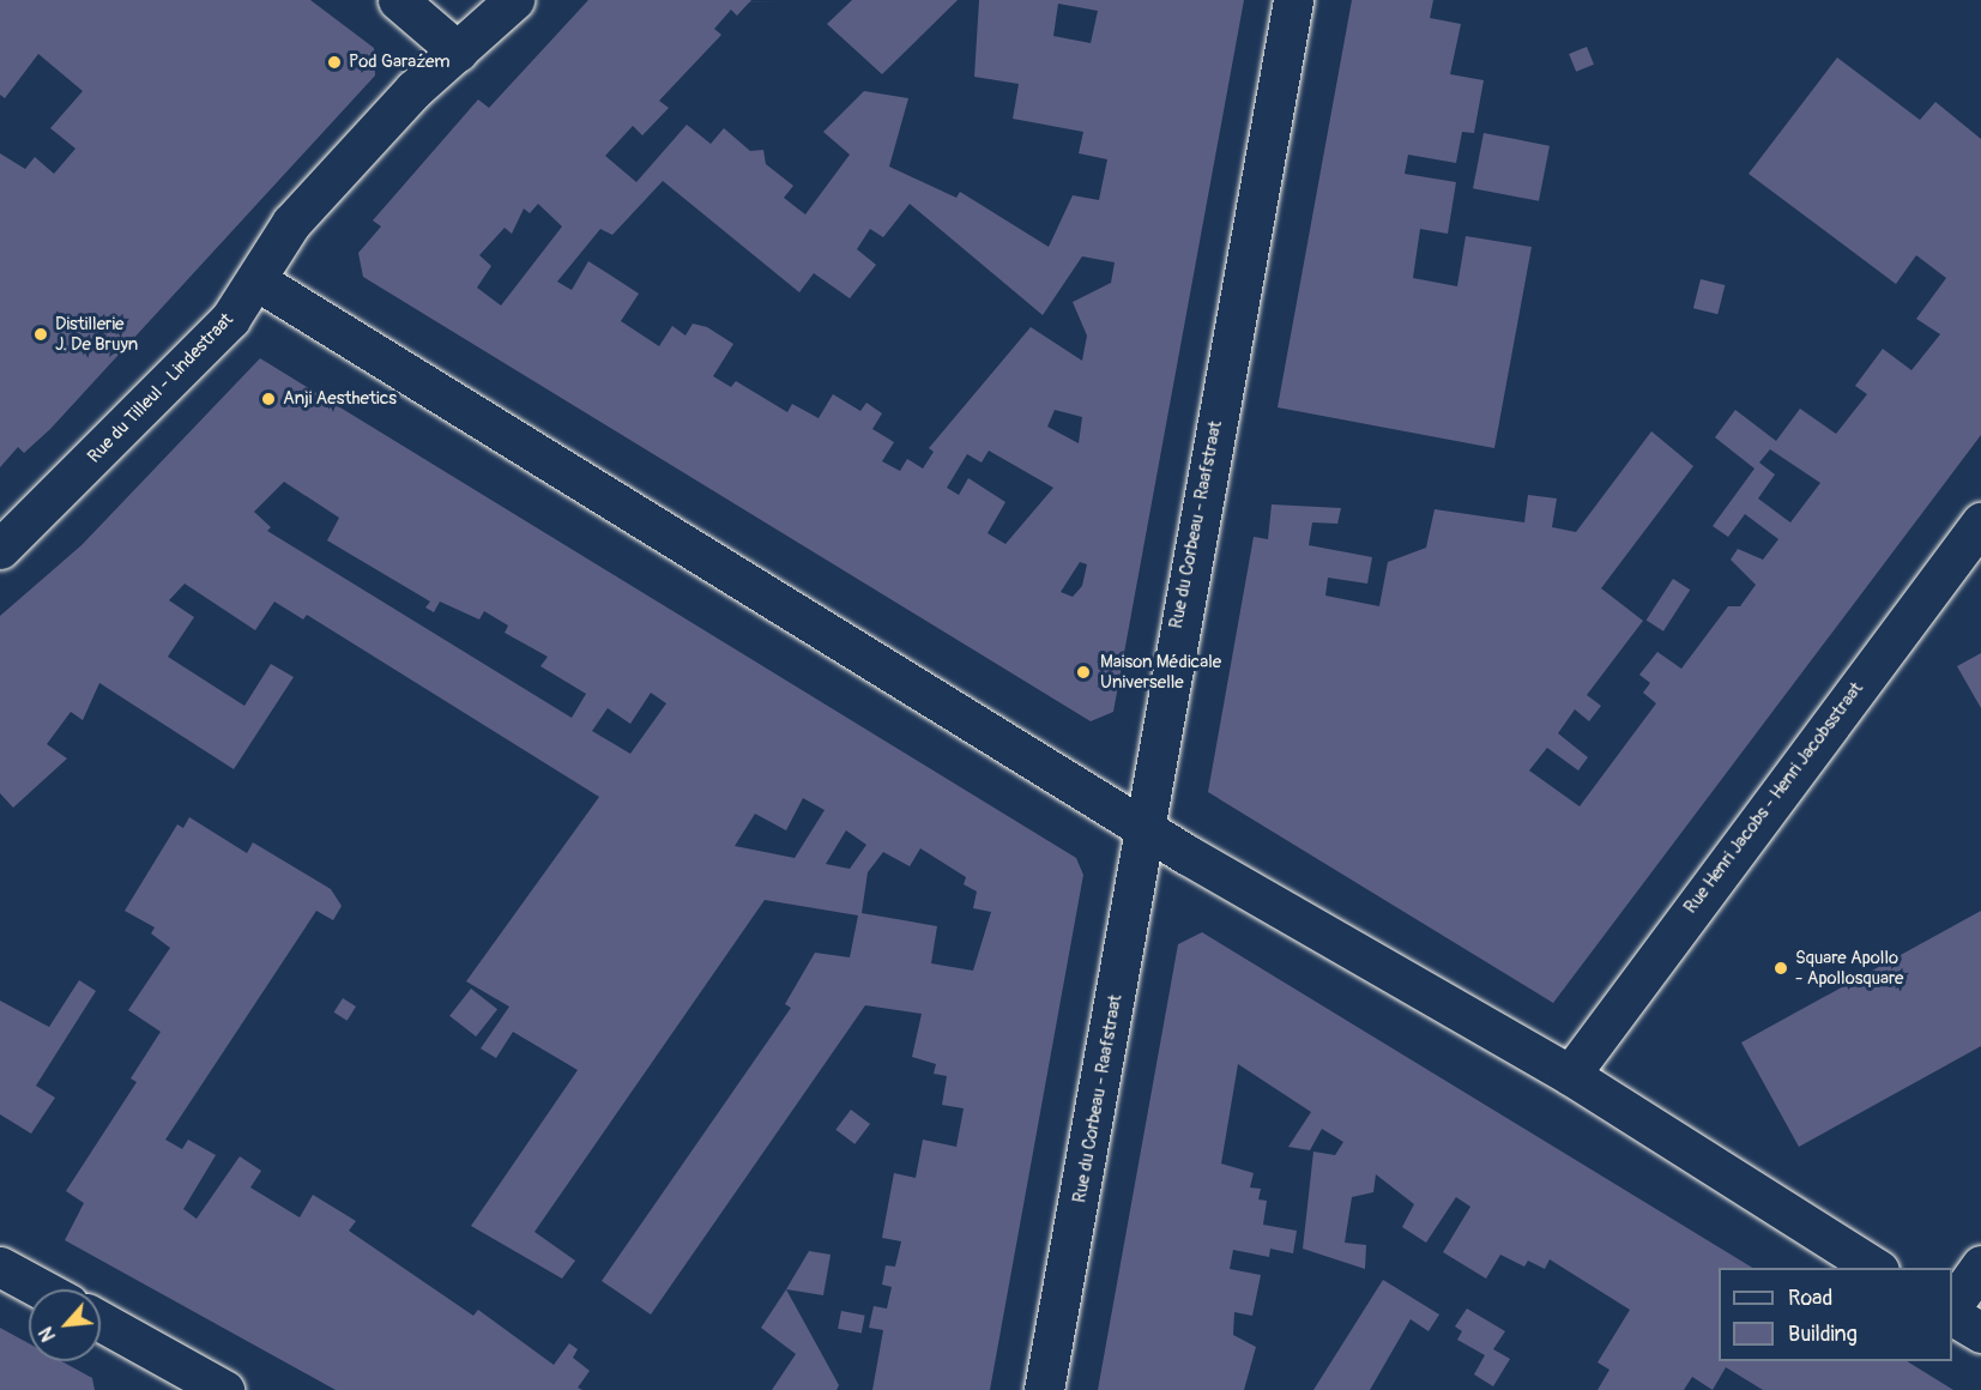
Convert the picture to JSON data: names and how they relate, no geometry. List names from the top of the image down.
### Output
{
  "streets": {
    "street": ["Rue du Tilleul - Lindestraat", "Rue du Corbeau - Raafstraat", "Rue Henri Jacobs - Henri Jacobsstraat"]
  },
  "places": [
    "Pod Garaźem",
    "Distillerie J. De Bruyn",
    "Anji Aesthetics",
    "Maison Médicale Universelle",
    "Square Apollo - Apollosquare"
  ],
  "legend": ["Road", "Building"],
  "north": "bottom left"
}
